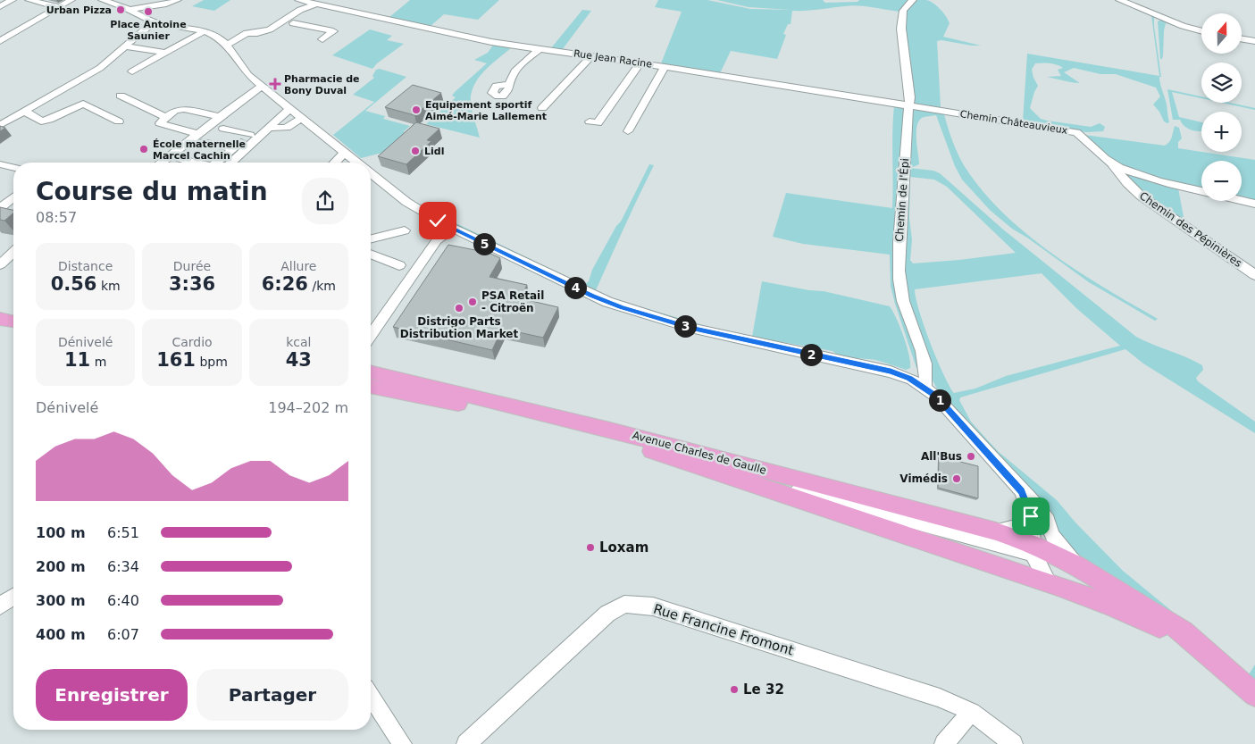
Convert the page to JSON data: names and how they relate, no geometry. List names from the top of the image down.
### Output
{
  "streets": {
    "main road": ["Avenue Charles de Gaulle"],
    "street": [
      "Rue Jean Racine",
      "Chemin Châteauvieux",
      "Chemin de l'Épi",
      "Chemin des Pépinières",
      "Rue Francine Fromont"
    ]
  },
  "crossings": [
    ["Rue Jean Racine", "Chemin Châteauvieux"],
    ["Rue Jean Racine", "Chemin de l'Épi"],
    ["Chemin Châteauvieux", "Chemin de l'Épi"],
    ["Chemin Châteauvieux", "Chemin des Pépinières"]
  ],
  "places": {
    "other": [
      "Urban Pizza",
      "Place Antoine Saunier",
      "Equipement sportif Aimé-Marie Lallement",
      "École maternelle Marcel Cachin",
      "Lidl",
      "PSA Retail - Citroën",
      "Distrigo Parts Distribution Market",
      "All'Bus",
      "Vimédis",
      "Loxam",
      "Le 32"
    ],
    "health": ["Pharmacie de Bony Duval"]
  },
  "north": "top",
  "page": {
    "map_buttons": ["+", "−"],
    "heading": ["Course du matin", "08:57"],
    "pins": [
      "5",
      "4",
      "3",
      "2",
      "1"
    ],
    "stats": [
      ["Distance", "0.56 km"],
      ["Durée", "3:36"],
      ["Allure", "6:26 /km"],
      ["Dénivelé", "11 m"],
      ["Cardio", "161 bpm"],
      ["kcal", "43"]
    ],
    "chart": ["Dénivelé", "194–202 m"],
    "list": [
      {
        "name": "100 m",
        "note": "6:51"
      },
      {
        "name": "200 m",
        "note": "6:34"
      },
      {
        "name": "300 m",
        "note": "6:40"
      },
      {
        "name": "400 m",
        "note": "6:07"
      }
    ],
    "buttons": ["Enregistrer", "Partager"]
  }
}
